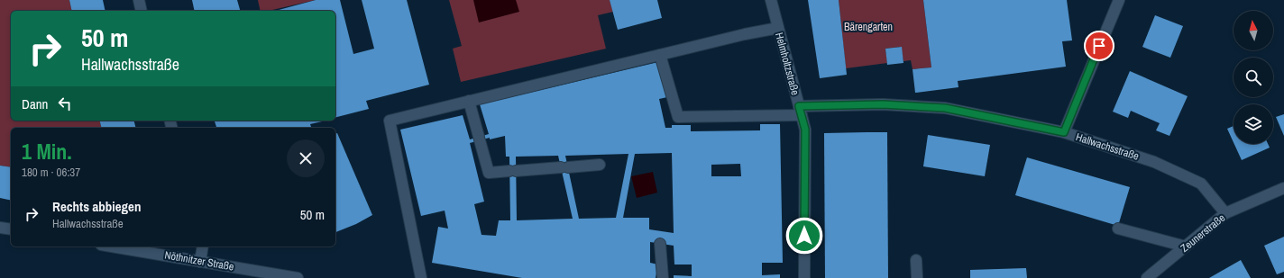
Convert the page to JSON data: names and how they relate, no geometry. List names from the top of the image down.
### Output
{
  "streets": {
    "street": [
      "Helmholtzstraße",
      "Hallwachsstraße",
      "Zeunerstraße",
      "Nöthnitzer Straße"
    ]
  },
  "crossings": [
    ["Helmholtzstraße", "Hallwachsstraße"],
    ["Hallwachsstraße", "Zeunerstraße"]
  ],
  "parks": ["Bärengarten"],
  "north": "top",
  "page": {
    "turn": ["50 m", "Hallwachsstraße"],
    "then": "Dann",
    "heading": ["1 Min.", "180 m · 06:37"],
    "list": [
      {
        "name": "Rechts abbiegen",
        "note": "Hallwachsstraße",
        "value": "50 m"
      }
    ]
  }
}
